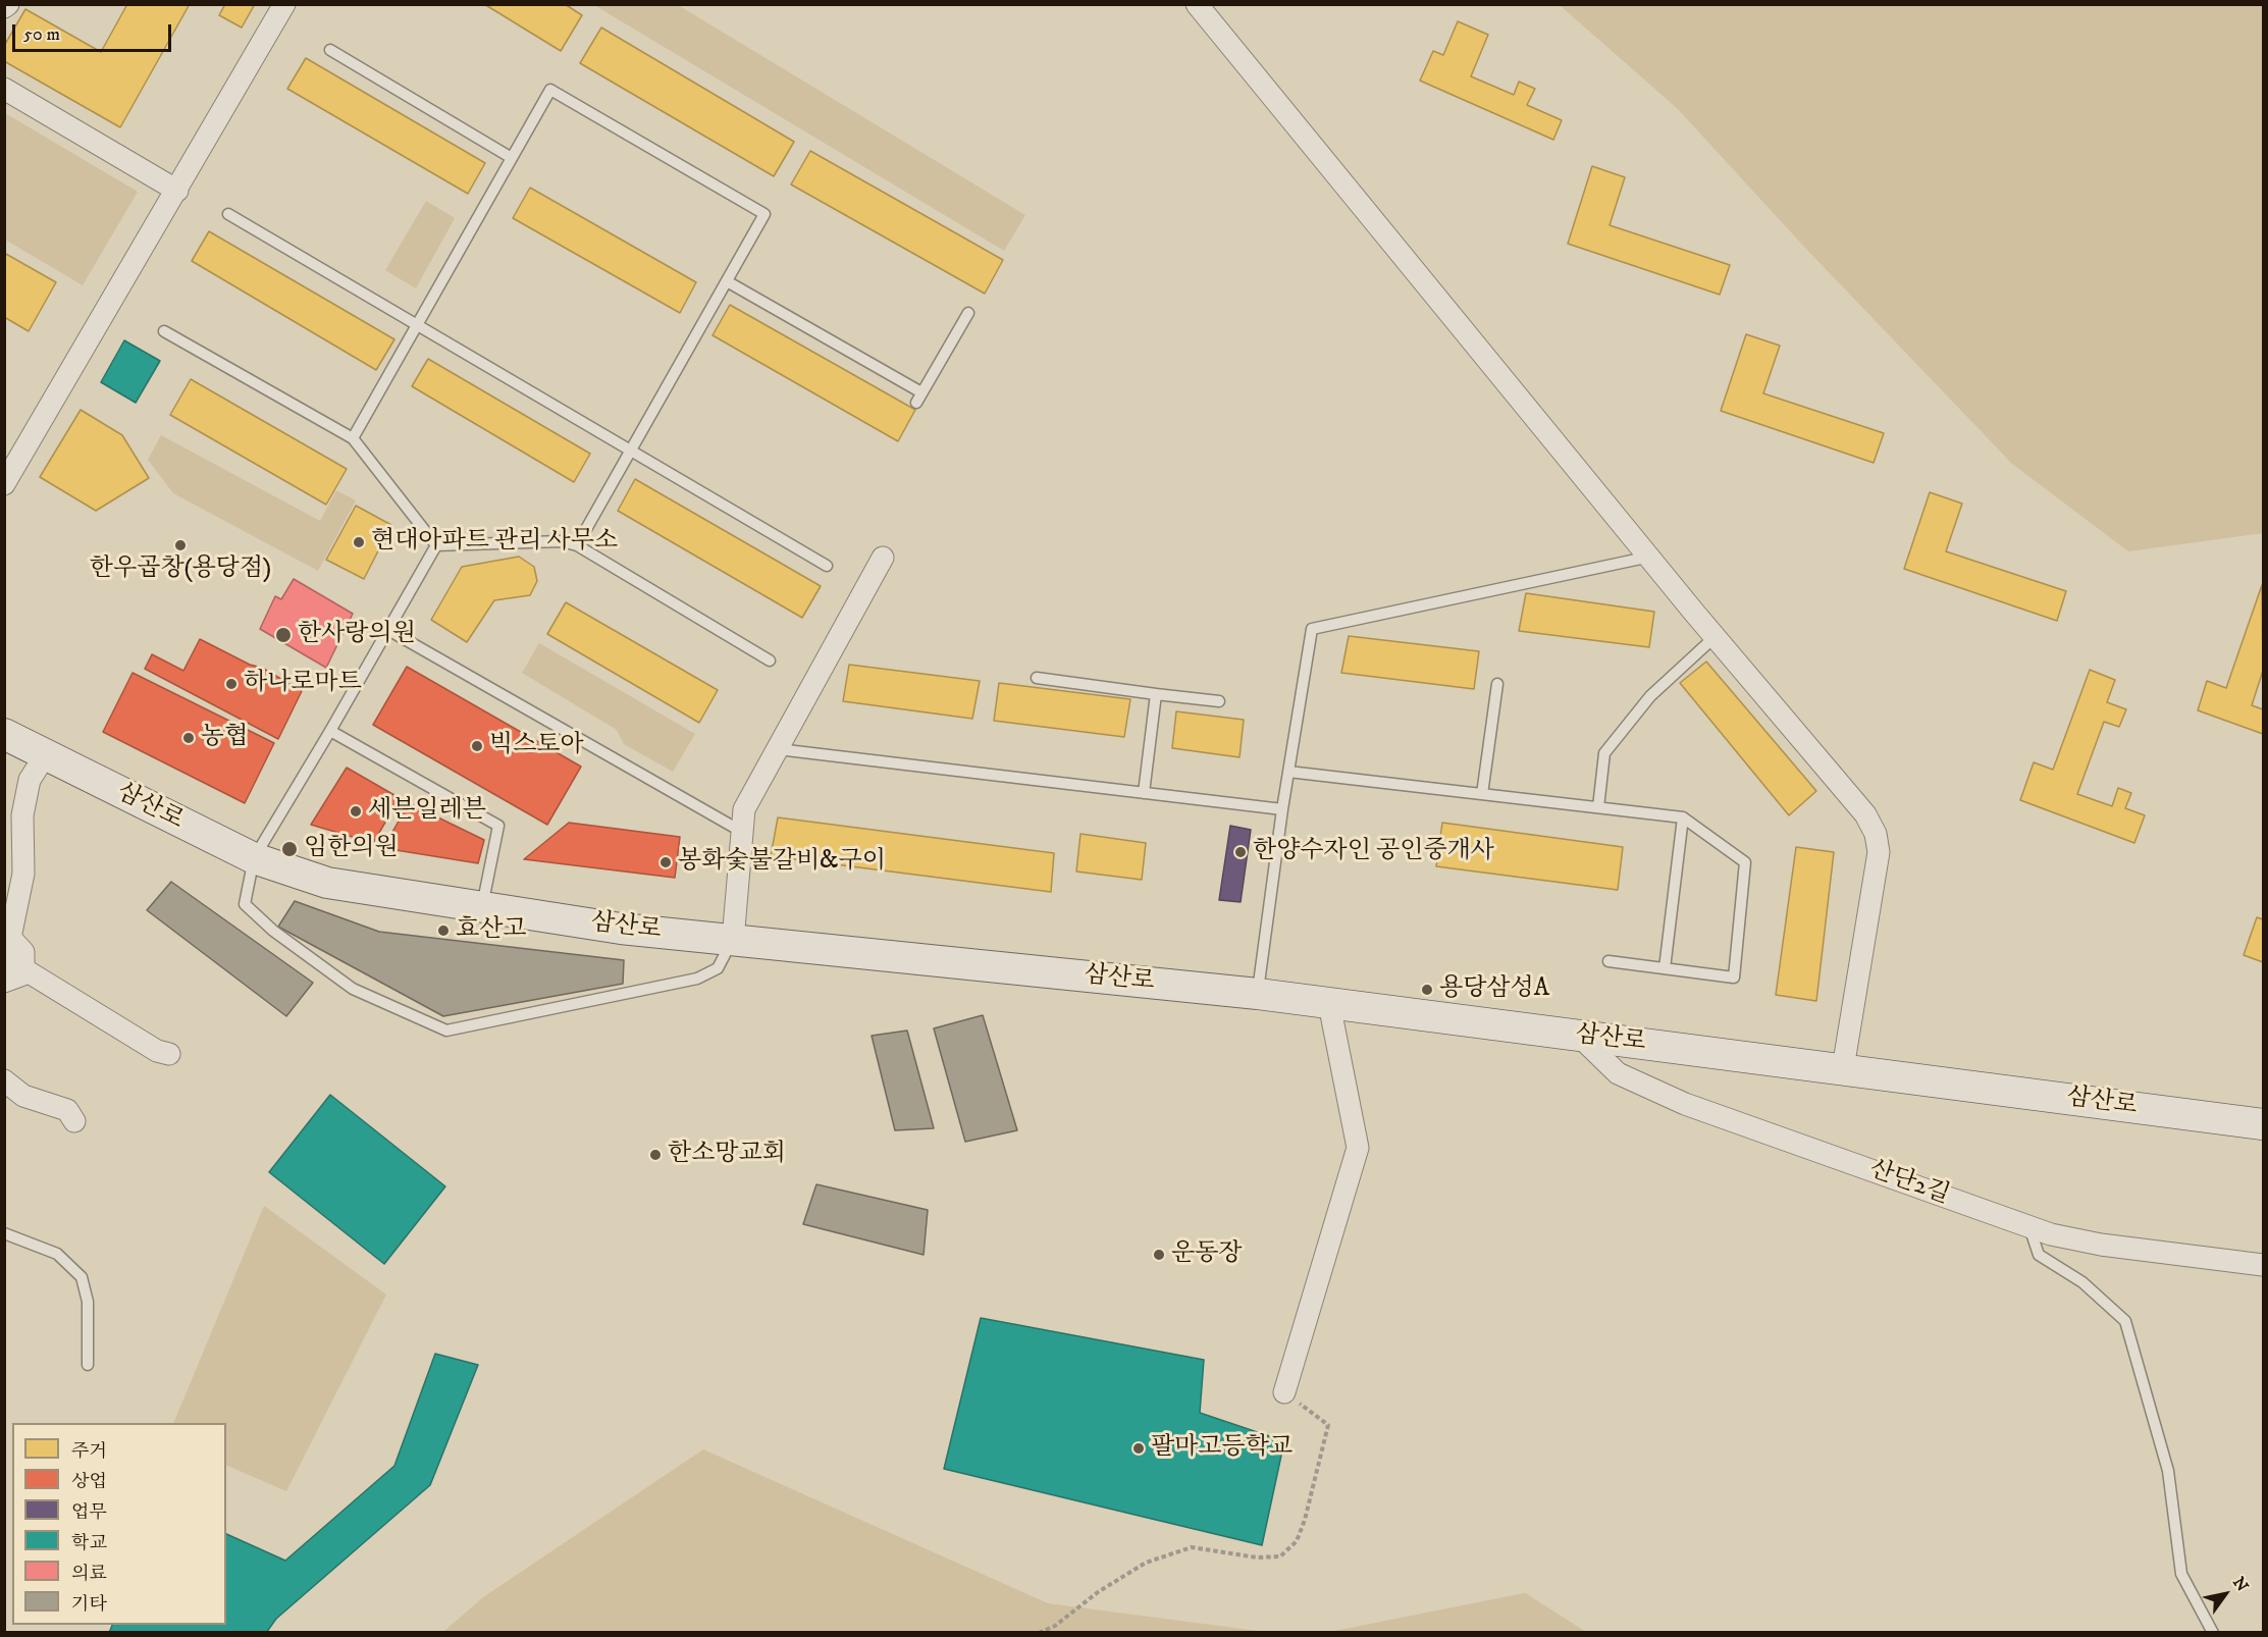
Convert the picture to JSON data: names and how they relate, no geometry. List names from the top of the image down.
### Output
{
  "streets": {
    "main road": ["삼산로"],
    "street": ["산단2길"]
  },
  "crossings": [
    ["삼산로", "산단2길"]
  ],
  "places": [
    "현대아파트 관리 사무소",
    "한우곱창(용당점)",
    "한사랑의원",
    "하나로마트",
    "농협",
    "빅스토아",
    "세븐일레븐",
    "임한의원",
    "한양수자인 공인중개사",
    "봉화숯불갈비&구이",
    "효산고",
    "용당삼성A",
    "한소망교회",
    "운동장",
    "팔마고등학교"
  ],
  "legend": [
    "주거",
    "상업",
    "업무",
    "학교",
    "의료",
    "기타"
  ],
  "scale_bar": "50 m",
  "north": "top right"
}
